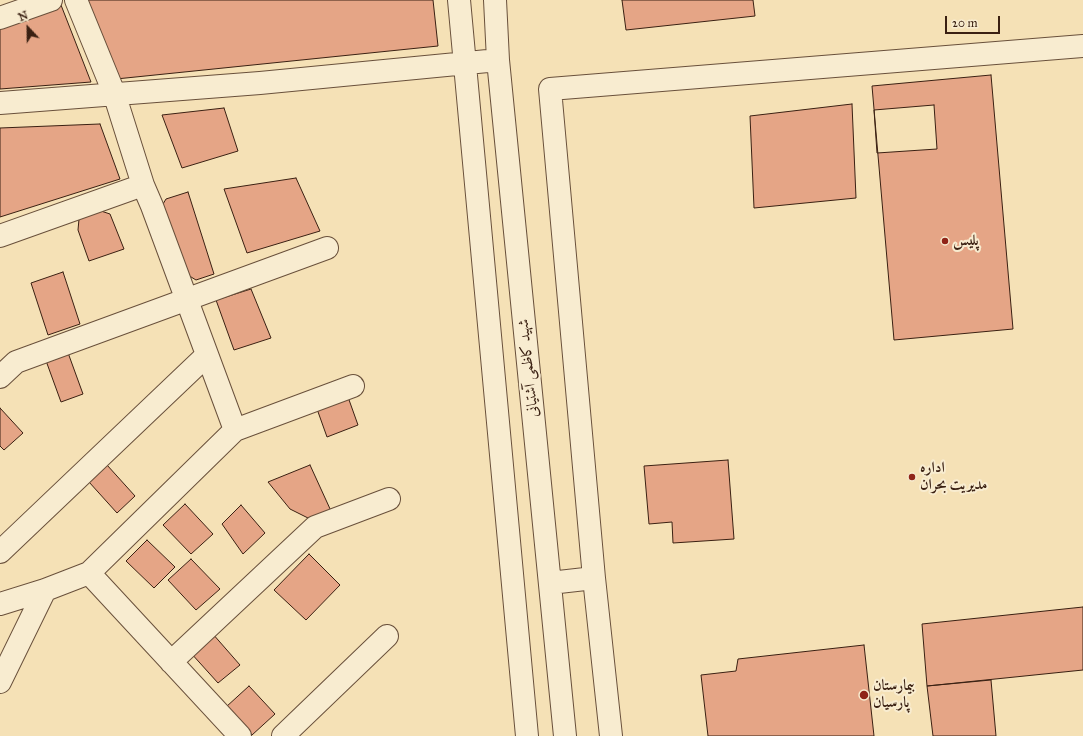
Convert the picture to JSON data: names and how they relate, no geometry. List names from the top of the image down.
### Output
{
  "streets": {
    "street": ["شهید کاظمی آشتیانی"]
  },
  "places": ["پلیس", "اداره مدیریت بحران", "بیمارستان پارسیان"],
  "scale_bar": "20 m",
  "north": "top"
}
